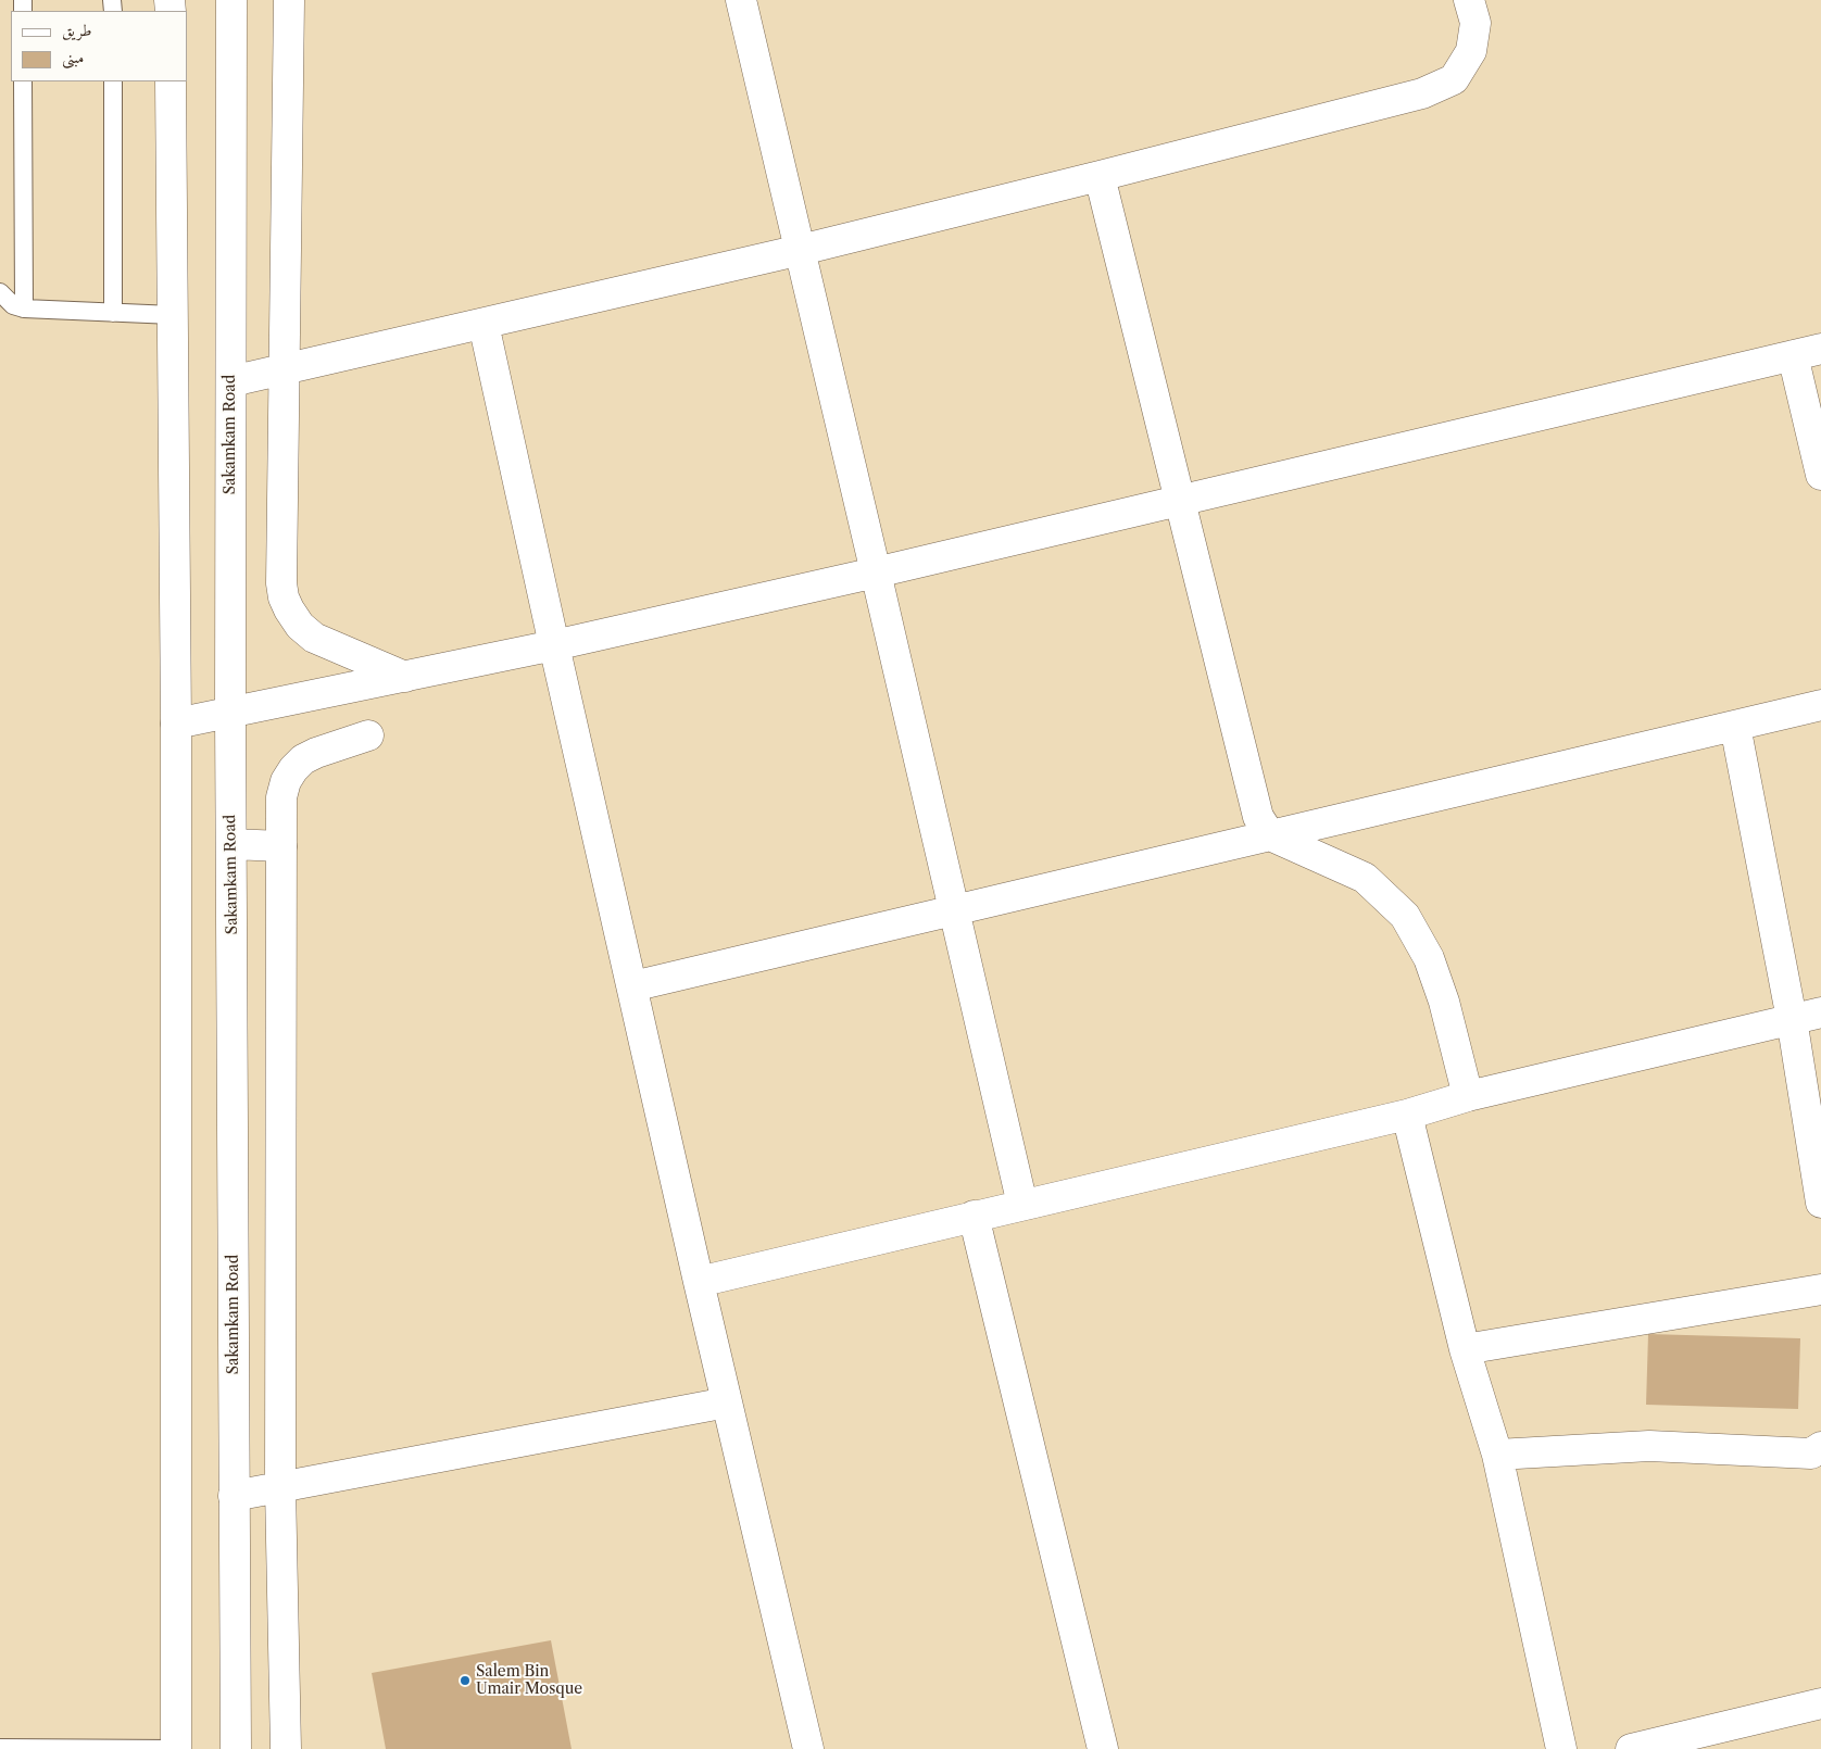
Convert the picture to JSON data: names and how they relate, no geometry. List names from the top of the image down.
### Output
{
  "streets": {
    "street": ["Sakamkam Road"]
  },
  "places": ["Salem Bin Umair Mosque"],
  "legend": ["طريق", "مبنى"]
}
